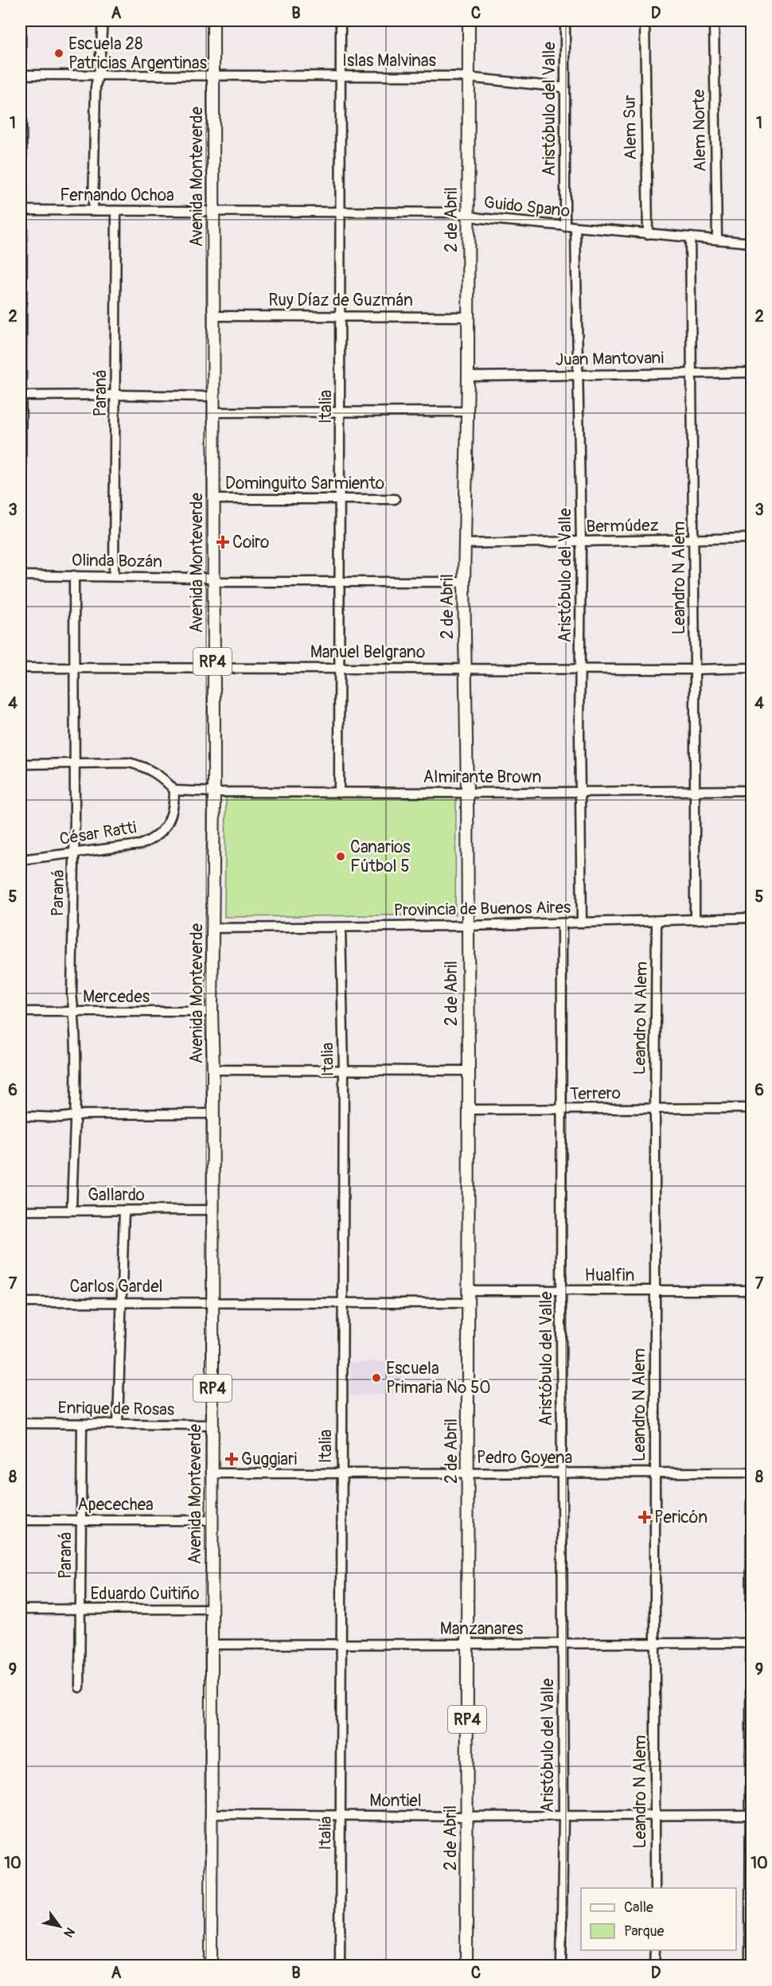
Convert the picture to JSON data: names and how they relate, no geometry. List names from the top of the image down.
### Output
{
  "streets": {
    "main road": ["Avenida Monteverde", "2 de Abril", "RP4"],
    "street": [
      "Islas Malvinas",
      "Aristóbulo del Valle",
      "Alem Sur",
      "Alem Norte",
      "Fernando Ochoa",
      "Guido Spano",
      "Ruy Díaz de Guzmán",
      "Juan Mantovani",
      "Paraná",
      "Italia",
      "Dominguito Sarmiento",
      "Bermúdez",
      "Olinda Bozán",
      "Leandro N Alem",
      "Manuel Belgrano",
      "Almirante Brown",
      "César Ratti",
      "Provincia de Buenos Aires",
      "Mercedes",
      "Terrero",
      "Gallardo",
      "Hualfin",
      "Carlos Gardel",
      "Enrique de Rosas",
      "Pedro Goyena",
      "Apecechea",
      "Eduardo Cuitiño",
      "Manzanares",
      "Montiel"
    ]
  },
  "crossings": [
    ["Islas Malvinas", "Aristóbulo del Valle"],
    ["Islas Malvinas", "Avenida Monteverde"],
    ["Islas Malvinas", "2 de Abril"],
    ["Islas Malvinas", "Italia"],
    ["Aristóbulo del Valle", "Guido Spano"],
    ["Aristóbulo del Valle", "Juan Mantovani"],
    ["Aristóbulo del Valle", "Bermúdez"],
    ["Aristóbulo del Valle", "Manuel Belgrano"],
    ["Aristóbulo del Valle", "Almirante Brown"],
    ["Aristóbulo del Valle", "Provincia de Buenos Aires"],
    ["Aristóbulo del Valle", "Terrero"],
    ["Aristóbulo del Valle", "Hualfin"],
    ["Aristóbulo del Valle", "Pedro Goyena"],
    ["Aristóbulo del Valle", "Manzanares"],
    ["Aristóbulo del Valle", "Montiel"],
    ["Alem Sur", "Guido Spano"],
    ["Alem Norte", "Guido Spano"],
    ["Avenida Monteverde", "Fernando Ochoa"],
    ["Avenida Monteverde", "Guido Spano"],
    ["Avenida Monteverde", "Ruy Díaz de Guzmán"],
    ["Avenida Monteverde", "Dominguito Sarmiento"],
    ["Avenida Monteverde", "Olinda Bozán"],
    ["Avenida Monteverde", "Manuel Belgrano"],
    ["Avenida Monteverde", "Almirante Brown"],
    ["Avenida Monteverde", "Provincia de Buenos Aires"],
    ["Avenida Monteverde", "Mercedes"],
    ["Avenida Monteverde", "Gallardo"],
    ["Avenida Monteverde", "Carlos Gardel"],
    ["Avenida Monteverde", "Enrique de Rosas"],
    ["Avenida Monteverde", "Pedro Goyena"],
    ["Avenida Monteverde", "Apecechea"],
    ["Avenida Monteverde", "Eduardo Cuitiño"],
    ["Avenida Monteverde", "Manzanares"],
    ["Avenida Monteverde", "Montiel"],
    ["Fernando Ochoa", "Guido Spano"],
    ["Fernando Ochoa", "Paraná"],
    ["Guido Spano", "2 de Abril"],
    ["Guido Spano", "Italia"],
    ["Guido Spano", "Leandro N Alem"],
    ["2 de Abril", "Ruy Díaz de Guzmán"],
    ["2 de Abril", "Juan Mantovani"],
    ["2 de Abril", "Bermúdez"],
    ["2 de Abril", "Manuel Belgrano"],
    ["2 de Abril", "Almirante Brown"],
    ["2 de Abril", "Provincia de Buenos Aires"],
    ["2 de Abril", "Terrero"],
    ["2 de Abril", "Hualfin"],
    ["2 de Abril", "Pedro Goyena"],
    ["2 de Abril", "Manzanares"],
    ["2 de Abril", "Montiel"],
    ["Ruy Díaz de Guzmán", "Italia"],
    ["Juan Mantovani", "Leandro N Alem"],
    ["Paraná", "Olinda Bozán"],
    ["Paraná", "Manuel Belgrano"],
    ["Paraná", "César Ratti"],
    ["Paraná", "Mercedes"],
    ["Paraná", "Gallardo"],
    ["Paraná", "Enrique de Rosas"],
    ["Paraná", "Apecechea"],
    ["Paraná", "Eduardo Cuitiño"],
    ["Italia", "Dominguito Sarmiento"],
    ["Italia", "Manuel Belgrano"],
    ["Italia", "Almirante Brown"],
    ["Italia", "Provincia de Buenos Aires"],
    ["Italia", "Pedro Goyena"],
    ["Italia", "Manzanares"],
    ["Italia", "Montiel"],
    ["Bermúdez", "Leandro N Alem"],
    ["Leandro N Alem", "Manuel Belgrano"],
    ["Leandro N Alem", "Almirante Brown"],
    ["Leandro N Alem", "Provincia de Buenos Aires"],
    ["Leandro N Alem", "Terrero"],
    ["Leandro N Alem", "Hualfin"],
    ["Leandro N Alem", "Pedro Goyena"],
    ["Leandro N Alem", "Manzanares"],
    ["Leandro N Alem", "Montiel"],
    ["Almirante Brown", "César Ratti"]
  ],
  "places": {
    "other": ["Escuela 28 Patricias Argentinas", "Canarios Fútbol 5", "Escuela Primaria Nº 50"],
    "health": ["Coiro", "Guggiari", "Pericón"]
  },
  "legend": ["Calle", "Parque"],
  "north": "bottom right",
  "grid": {
    "columns": [
      "A",
      "B",
      "C",
      "D"
    ],
    "rows": [
      "1",
      "2",
      "3",
      "4",
      "5",
      "6",
      "7",
      "8",
      "9",
      "10"
    ]
  }
}
